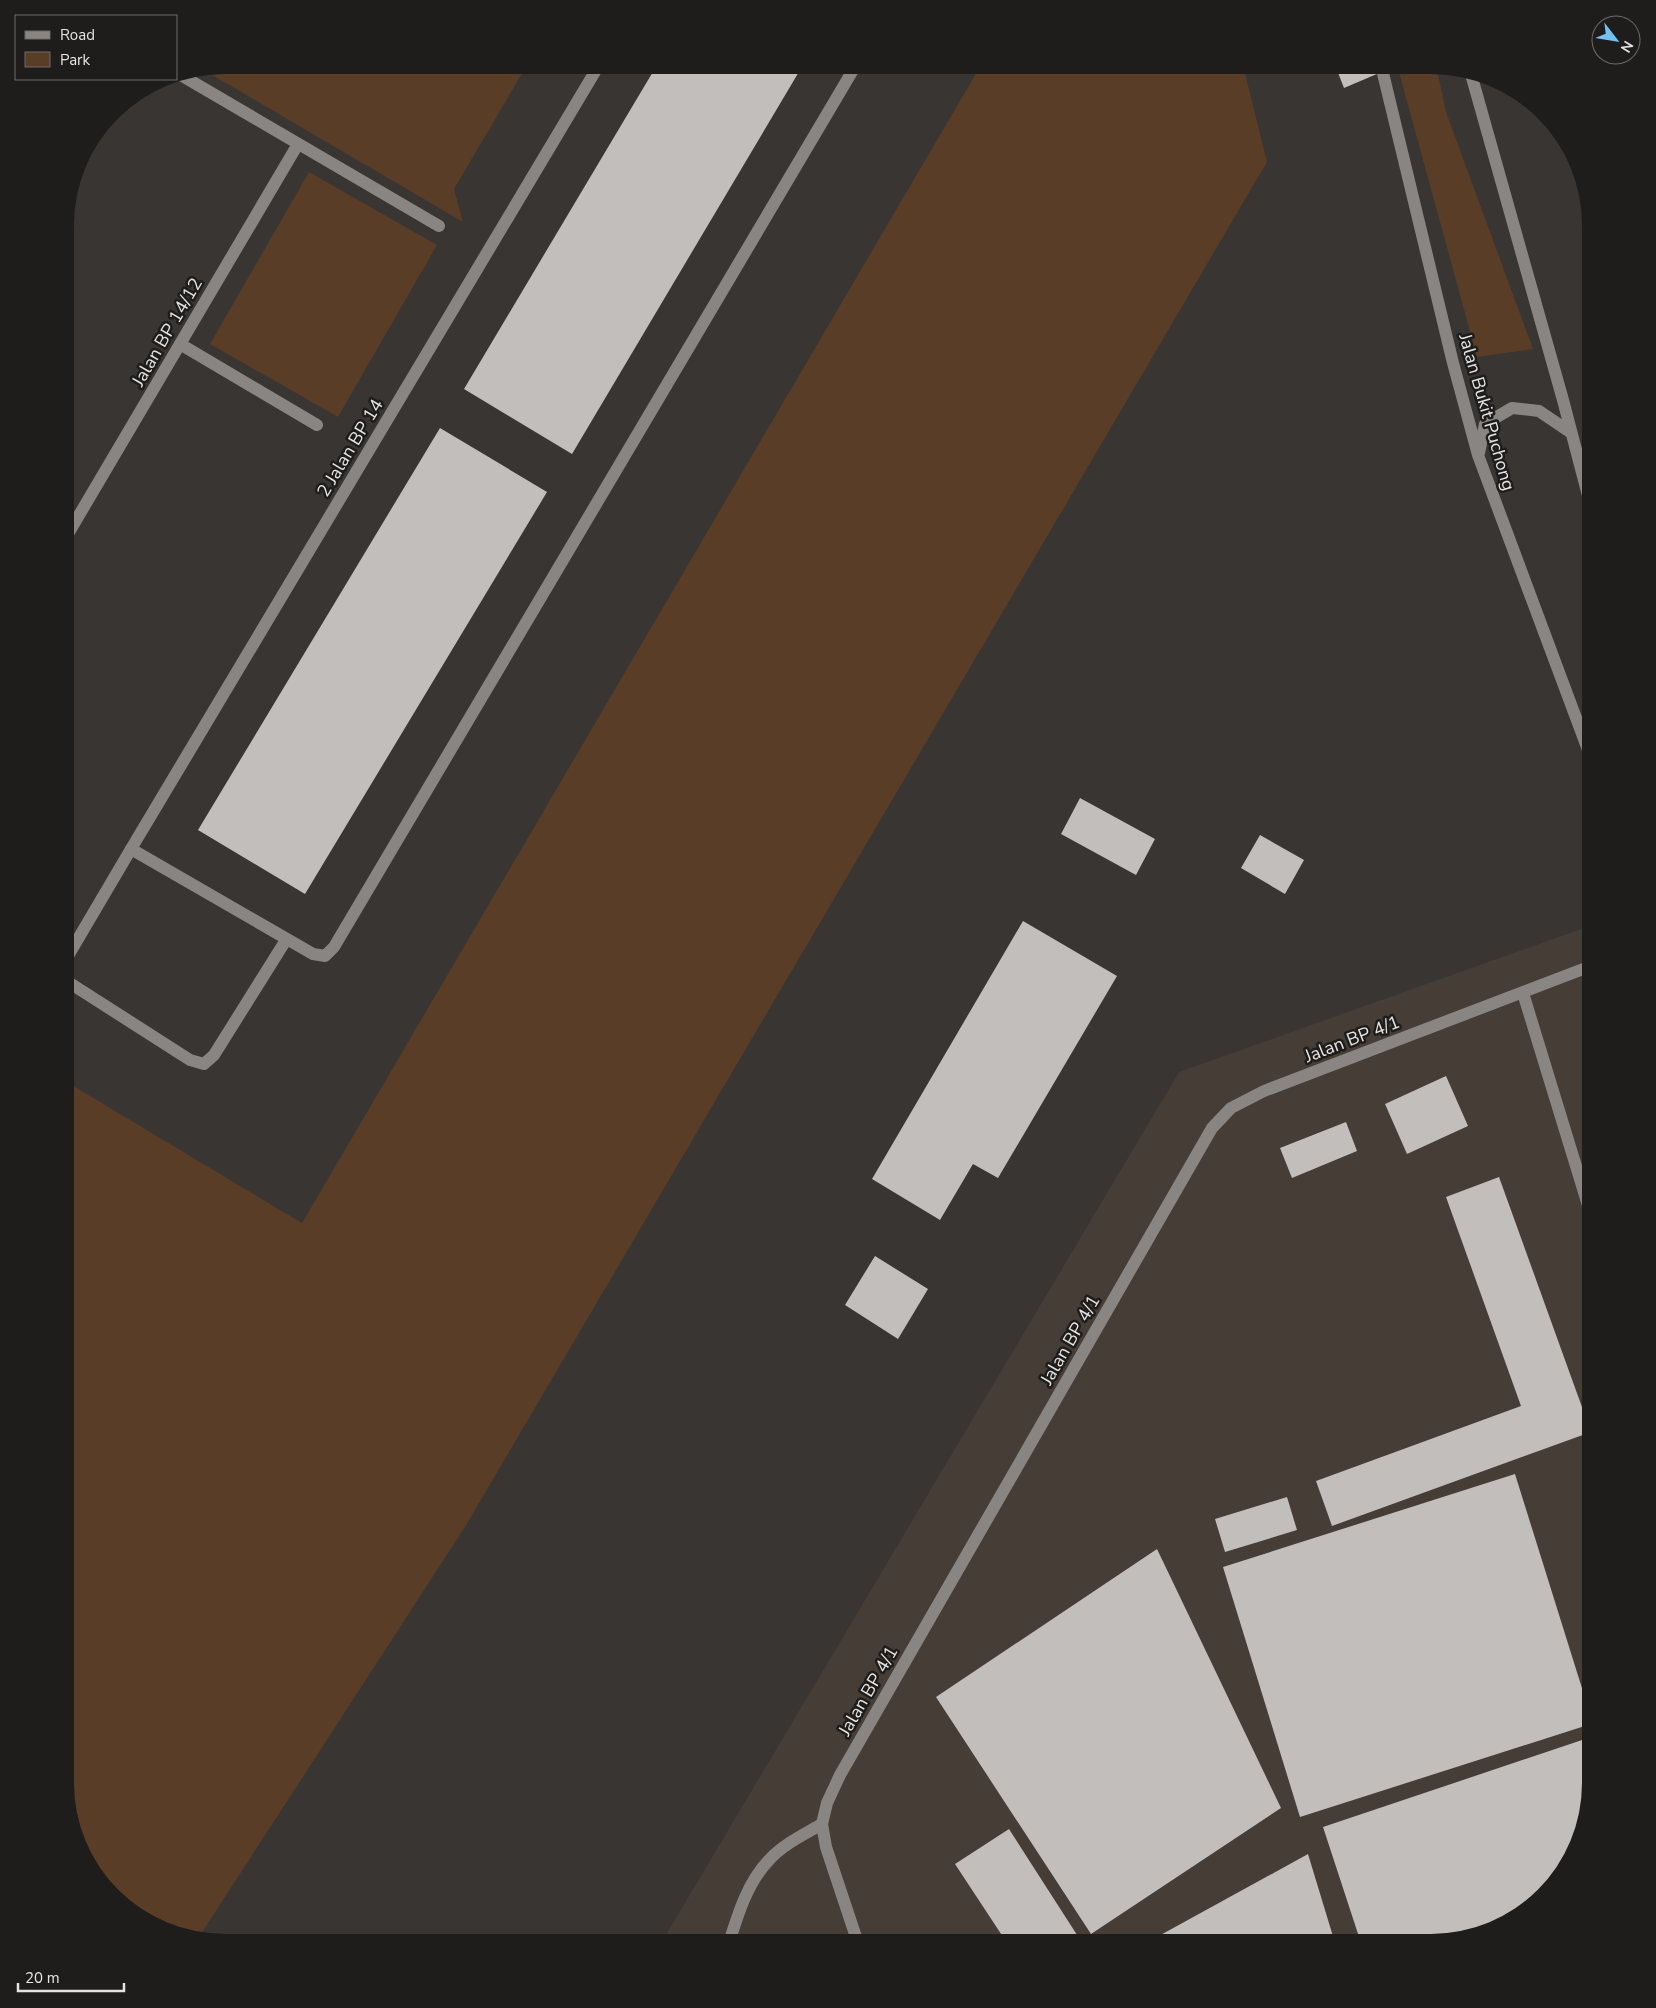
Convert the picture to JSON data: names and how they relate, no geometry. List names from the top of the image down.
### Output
{
  "streets": {
    "street": [
      "Jalan BP 14/12",
      "Jalan Bukit Puchong",
      "2 Jalan BP 14",
      "Jalan BP 4/1"
    ]
  },
  "legend": ["Road", "Park"],
  "scale_bar": "20 m",
  "north": "bottom right"
}
